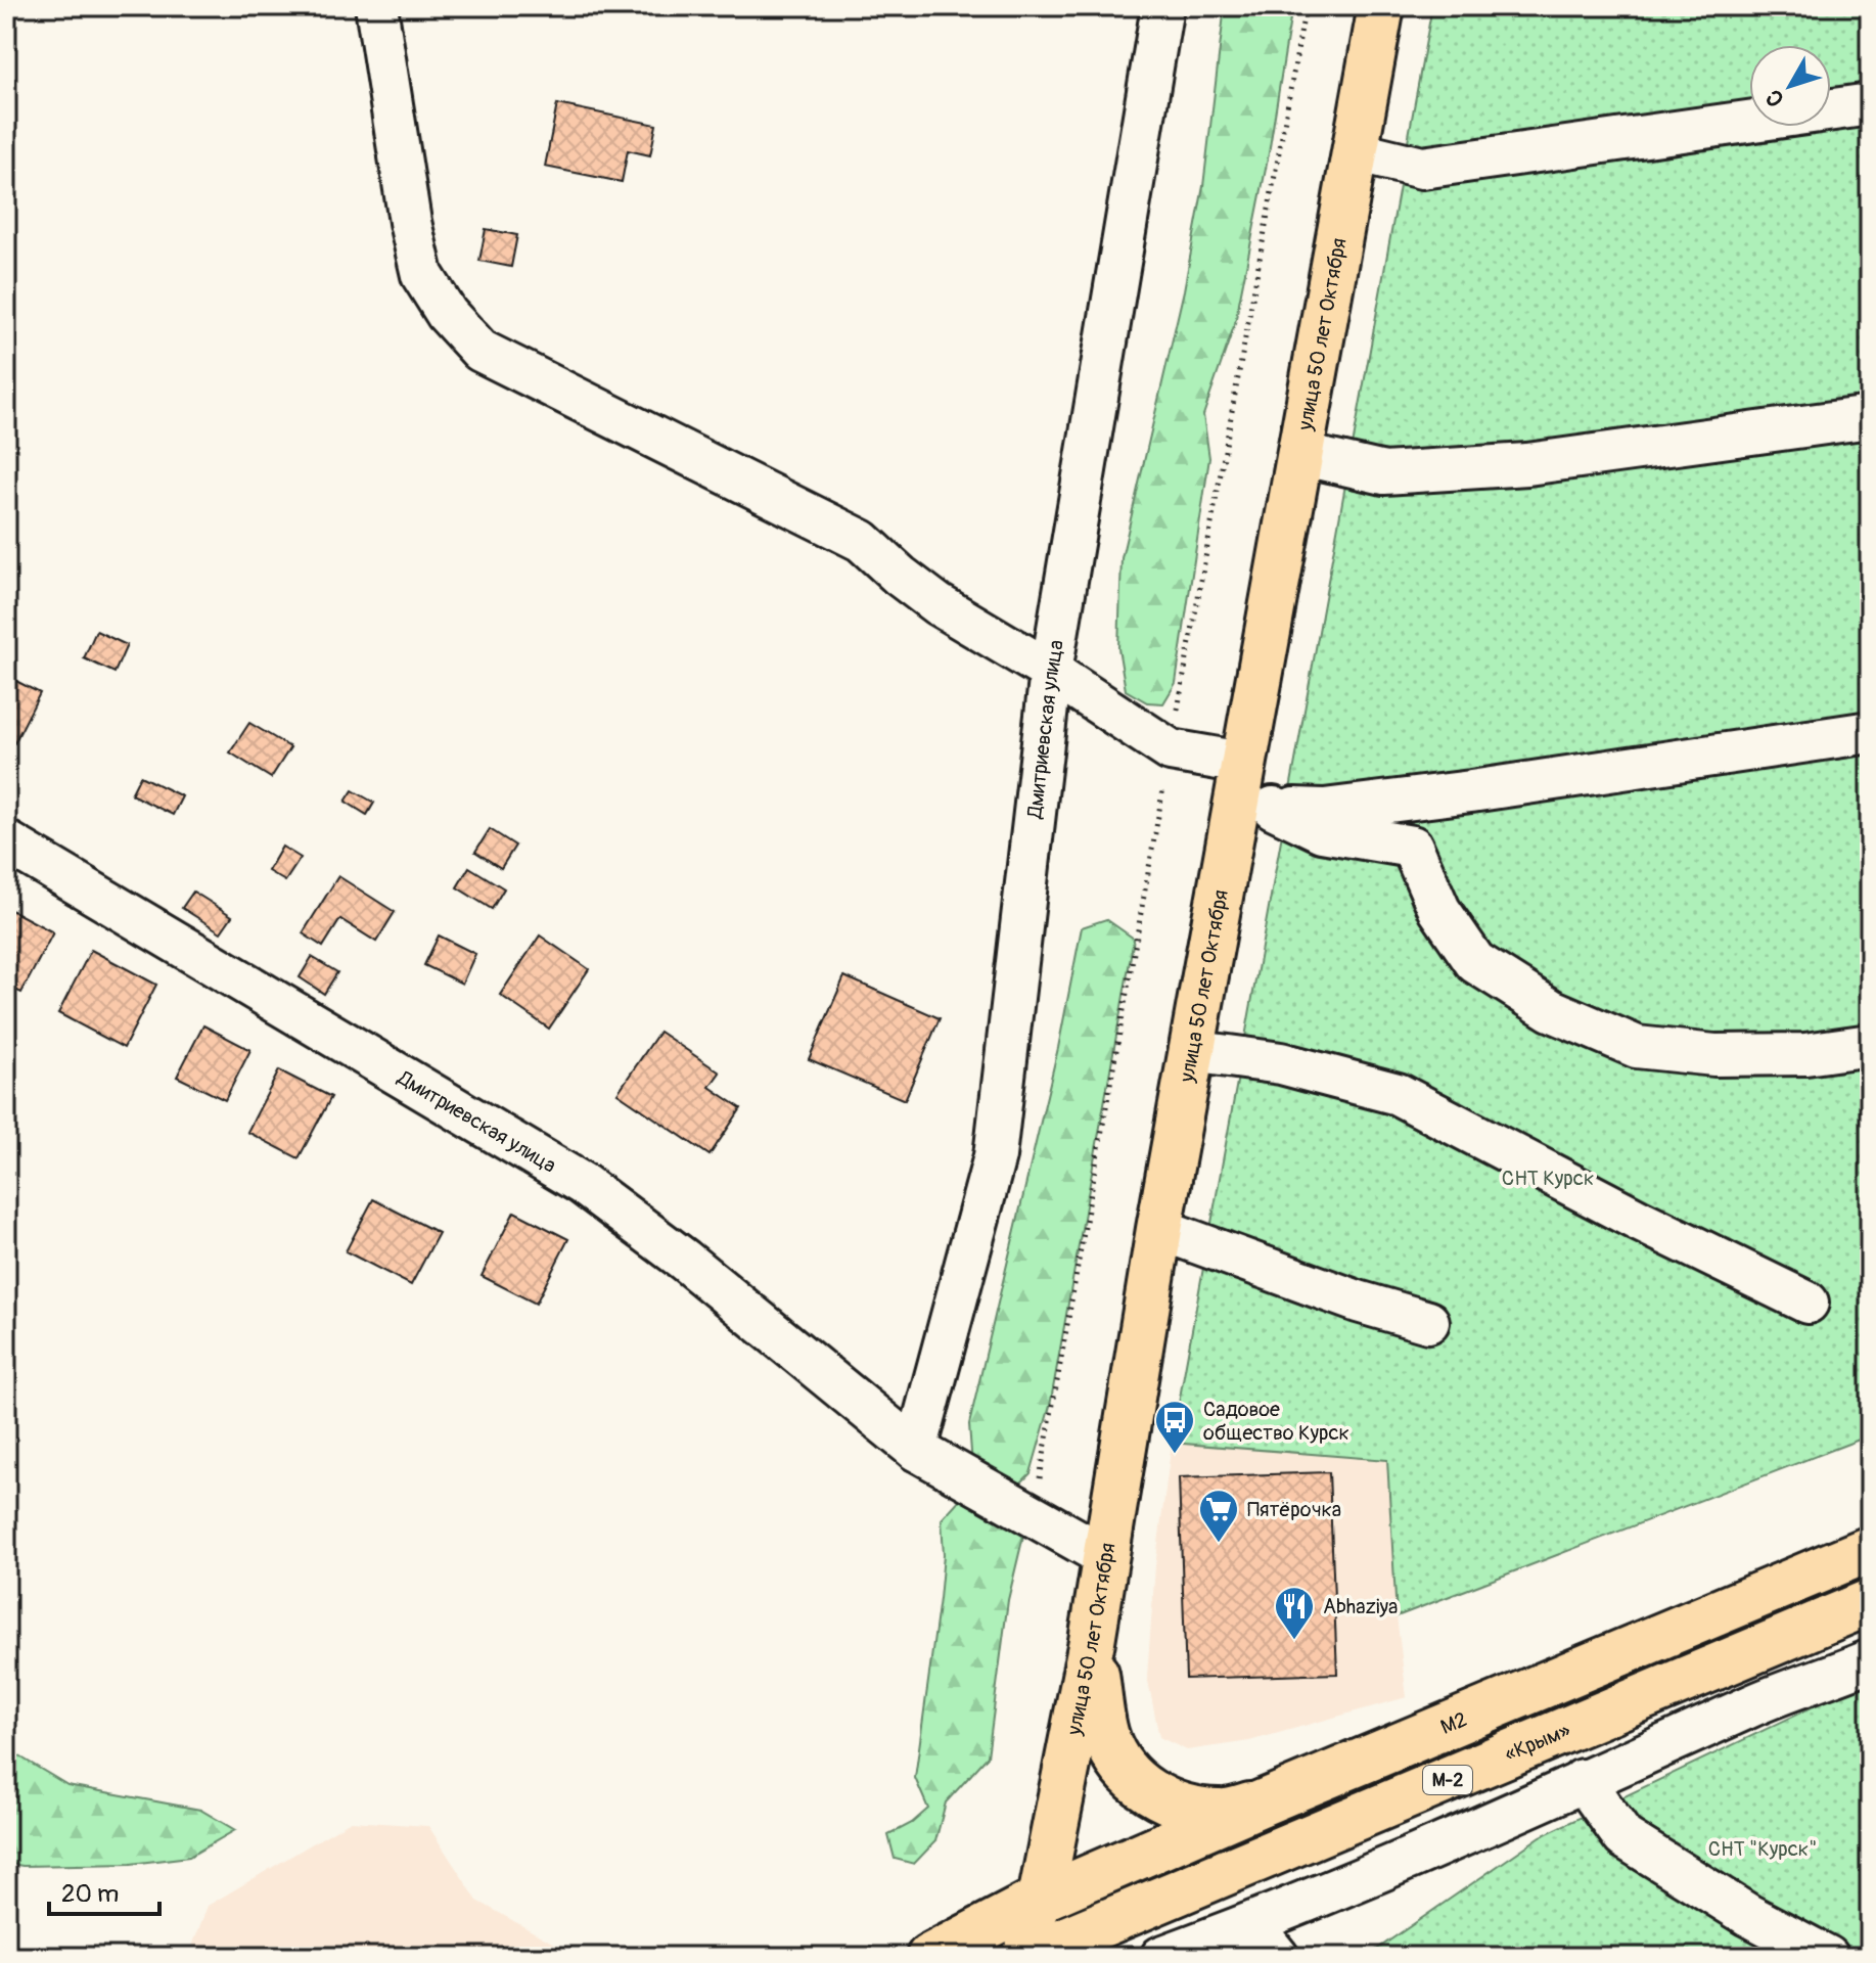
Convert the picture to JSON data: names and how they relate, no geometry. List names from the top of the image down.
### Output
{
  "streets": {
    "main road": [
      "улица 50 лет Октября",
      "М2",
      "«Крым»",
      "М-2"
    ],
    "street": ["Дмитриевская улица"]
  },
  "crossings": [
    ["улица 50 лет Октября", "Дмитриевская улица"],
    ["улица 50 лет Октября", "М2"]
  ],
  "parks": ["СНТ Курск", "СНТ \"Курск\""],
  "places": {
    "bus stop": ["Садовое общество Курск"],
    "supermarket": ["Пятёрочка"],
    "restaurant": ["Abhaziya"]
  },
  "scale_bar": "20 m",
  "north": "bottom left"
}
